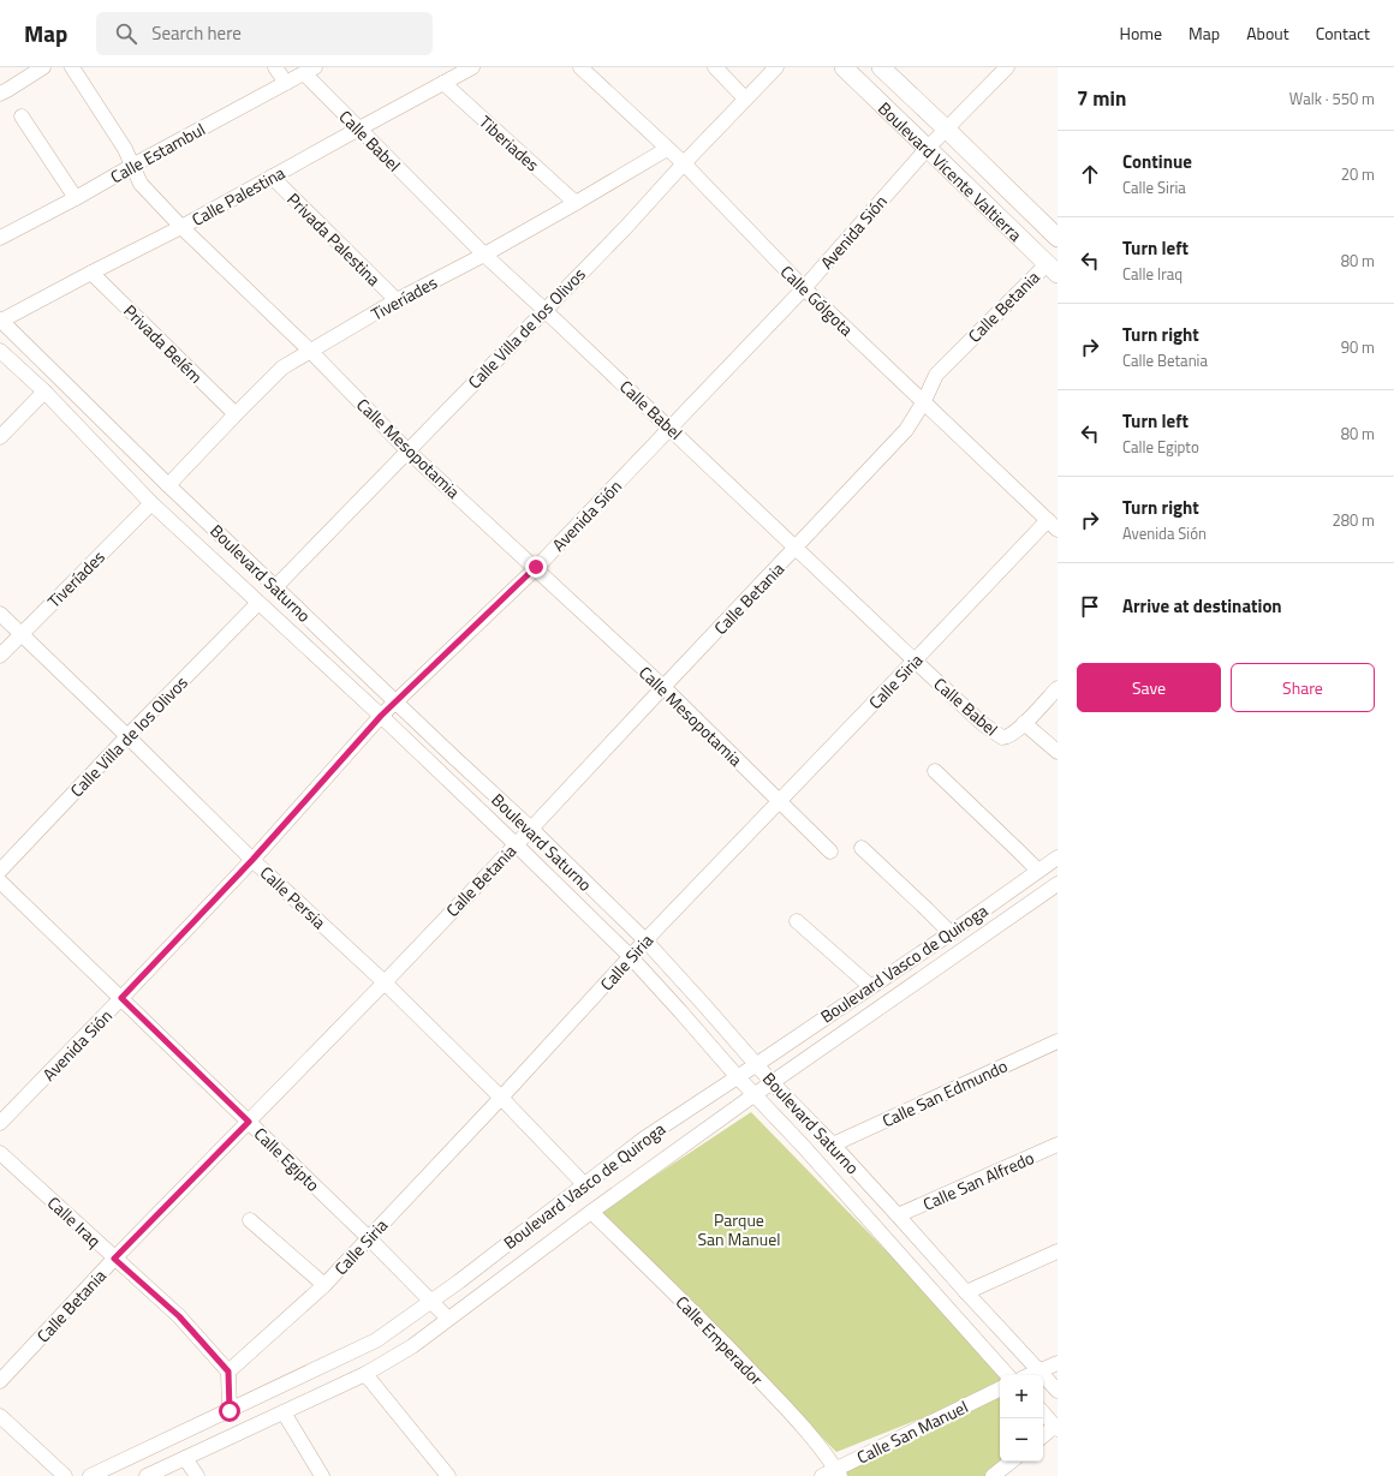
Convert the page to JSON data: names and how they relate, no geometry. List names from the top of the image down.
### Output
{
  "streets": {
    "main road": ["Boulevard Vicente Valtierra"],
    "street": [
      "Calle Babel",
      "Tiberiades",
      "Calle Estambul",
      "Calle Palestina",
      "Avenida Sión",
      "Privada Palestina",
      "Tiveríades",
      "Calle Gólgota",
      "Calle Betania",
      "Calle Villa de los Olivos",
      "Privada Belém",
      "Calle Mesopotamia",
      "Boulevard Saturno",
      "Calle Siria",
      "Calle Persia",
      "Boulevard Vasco de Quiroga",
      "Calle San Edmundo",
      "Calle Egipto",
      "Calle San Alfredo",
      "Calle Iraq",
      "Calle Emperador",
      "Calle San Manuel"
    ]
  },
  "crossings": [
    ["Calle Babel", "Calle Estambul"],
    ["Calle Babel", "Calle Palestina"],
    ["Calle Babel", "Avenida Sión"],
    ["Calle Babel", "Tiveríades"],
    ["Calle Babel", "Calle Betania"],
    ["Calle Babel", "Calle Villa de los Olivos"],
    ["Calle Babel", "Calle Siria"],
    ["Tiberiades", "Calle Palestina"],
    ["Tiberiades", "Tiveríades"],
    ["Calle Estambul", "Calle Mesopotamia"],
    ["Boulevard Vicente Valtierra", "Avenida Sión"],
    ["Boulevard Vicente Valtierra", "Calle Betania"],
    ["Calle Palestina", "Privada Palestina"],
    ["Calle Palestina", "Privada Belém"],
    ["Calle Palestina", "Calle Mesopotamia"],
    ["Calle Palestina", "Boulevard Saturno"],
    ["Avenida Sión", "Calle Gólgota"],
    ["Avenida Sión", "Calle Mesopotamia"],
    ["Avenida Sión", "Boulevard Saturno"],
    ["Avenida Sión", "Calle Persia"],
    ["Avenida Sión", "Calle Egipto"],
    ["Privada Palestina", "Tiveríades"],
    ["Tiveríades", "Calle Gólgota"],
    ["Tiveríades", "Privada Belém"],
    ["Tiveríades", "Calle Mesopotamia"],
    ["Tiveríades", "Boulevard Saturno"],
    ["Tiveríades", "Calle Persia"],
    ["Calle Gólgota", "Calle Betania"],
    ["Calle Gólgota", "Calle Villa de los Olivos"],
    ["Calle Gólgota", "Calle Siria"],
    ["Calle Betania", "Calle Mesopotamia"],
    ["Calle Betania", "Boulevard Saturno"],
    ["Calle Betania", "Calle Persia"],
    ["Calle Betania", "Calle Egipto"],
    ["Calle Betania", "Calle Iraq"],
    ["Calle Villa de los Olivos", "Calle Mesopotamia"],
    ["Calle Villa de los Olivos", "Boulevard Saturno"],
    ["Calle Villa de los Olivos", "Calle Persia"],
    ["Calle Mesopotamia", "Calle Siria"],
    ["Boulevard Saturno", "Calle Siria"],
    ["Boulevard Saturno", "Boulevard Vasco de Quiroga"],
    ["Boulevard Saturno", "Calle San Edmundo"],
    ["Boulevard Saturno", "Calle San Alfredo"],
    ["Calle Siria", "Calle Persia"],
    ["Calle Siria", "Calle Egipto"],
    ["Calle Siria", "Calle Iraq"],
    ["Calle Persia", "Boulevard Vasco de Quiroga"],
    ["Boulevard Vasco de Quiroga", "Calle Egipto"],
    ["Boulevard Vasco de Quiroga", "Calle Emperador"],
    ["Calle Emperador", "Calle San Manuel"]
  ],
  "parks": ["Parque San Manuel"],
  "page": {
    "header": "Map",
    "search": "Search here",
    "nav": [
      "Home",
      "Map",
      "About",
      "Contact"
    ],
    "heading": ["7 min", "Walk · 550 m"],
    "list": [
      ["Continue", "Calle Siria", "20 m"],
      ["Turn left", "Calle Iraq", "80 m"],
      ["Turn right", "Calle Betania", "90 m"],
      ["Turn left", "Calle Egipto", "80 m"],
      ["Turn right", "Avenida Sión", "280 m"],
      "Arrive at destination"
    ],
    "buttons": ["Save", "Share"],
    "map_buttons": ["+", "−"]
  }
}
